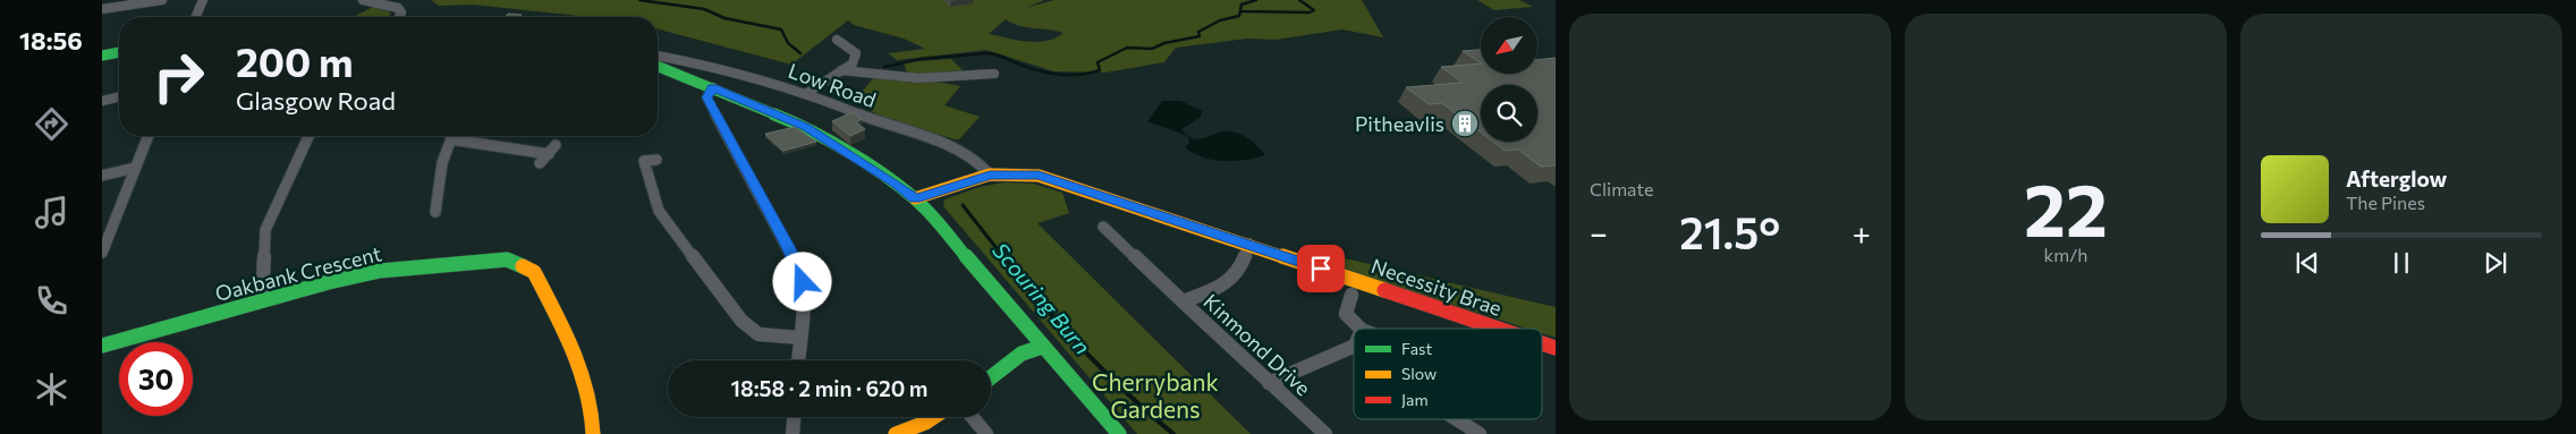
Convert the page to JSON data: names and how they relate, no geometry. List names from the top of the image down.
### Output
{
  "streets": {
    "main road": ["Oakbank Crescent", "Necessity Brae"],
    "street": ["Low Road", "Kinmond Drive"]
  },
  "crossings": [
    ["Low Road", "Necessity Brae"],
    ["Necessity Brae", "Kinmond Drive"]
  ],
  "water": ["Scouring Burn"],
  "parks": ["Cherrybank Gardens"],
  "places": {
    "building": ["Pitheavlis"]
  },
  "legend": ["Fast", "Slow", "Jam"],
  "north": "bottom left",
  "page": {
    "tabs": "18:56",
    "tile": [
      "Climate",
      ["22", "km/h"]
    ],
    "turn": ["200 m", "Glasgow Road"],
    "song": ["Afterglow", "The Pines"],
    "heat": ["−", "21.5°", "+"],
    "limit": "30",
    "trip": "18:58 · 2 min · 620 m"
  }
}
